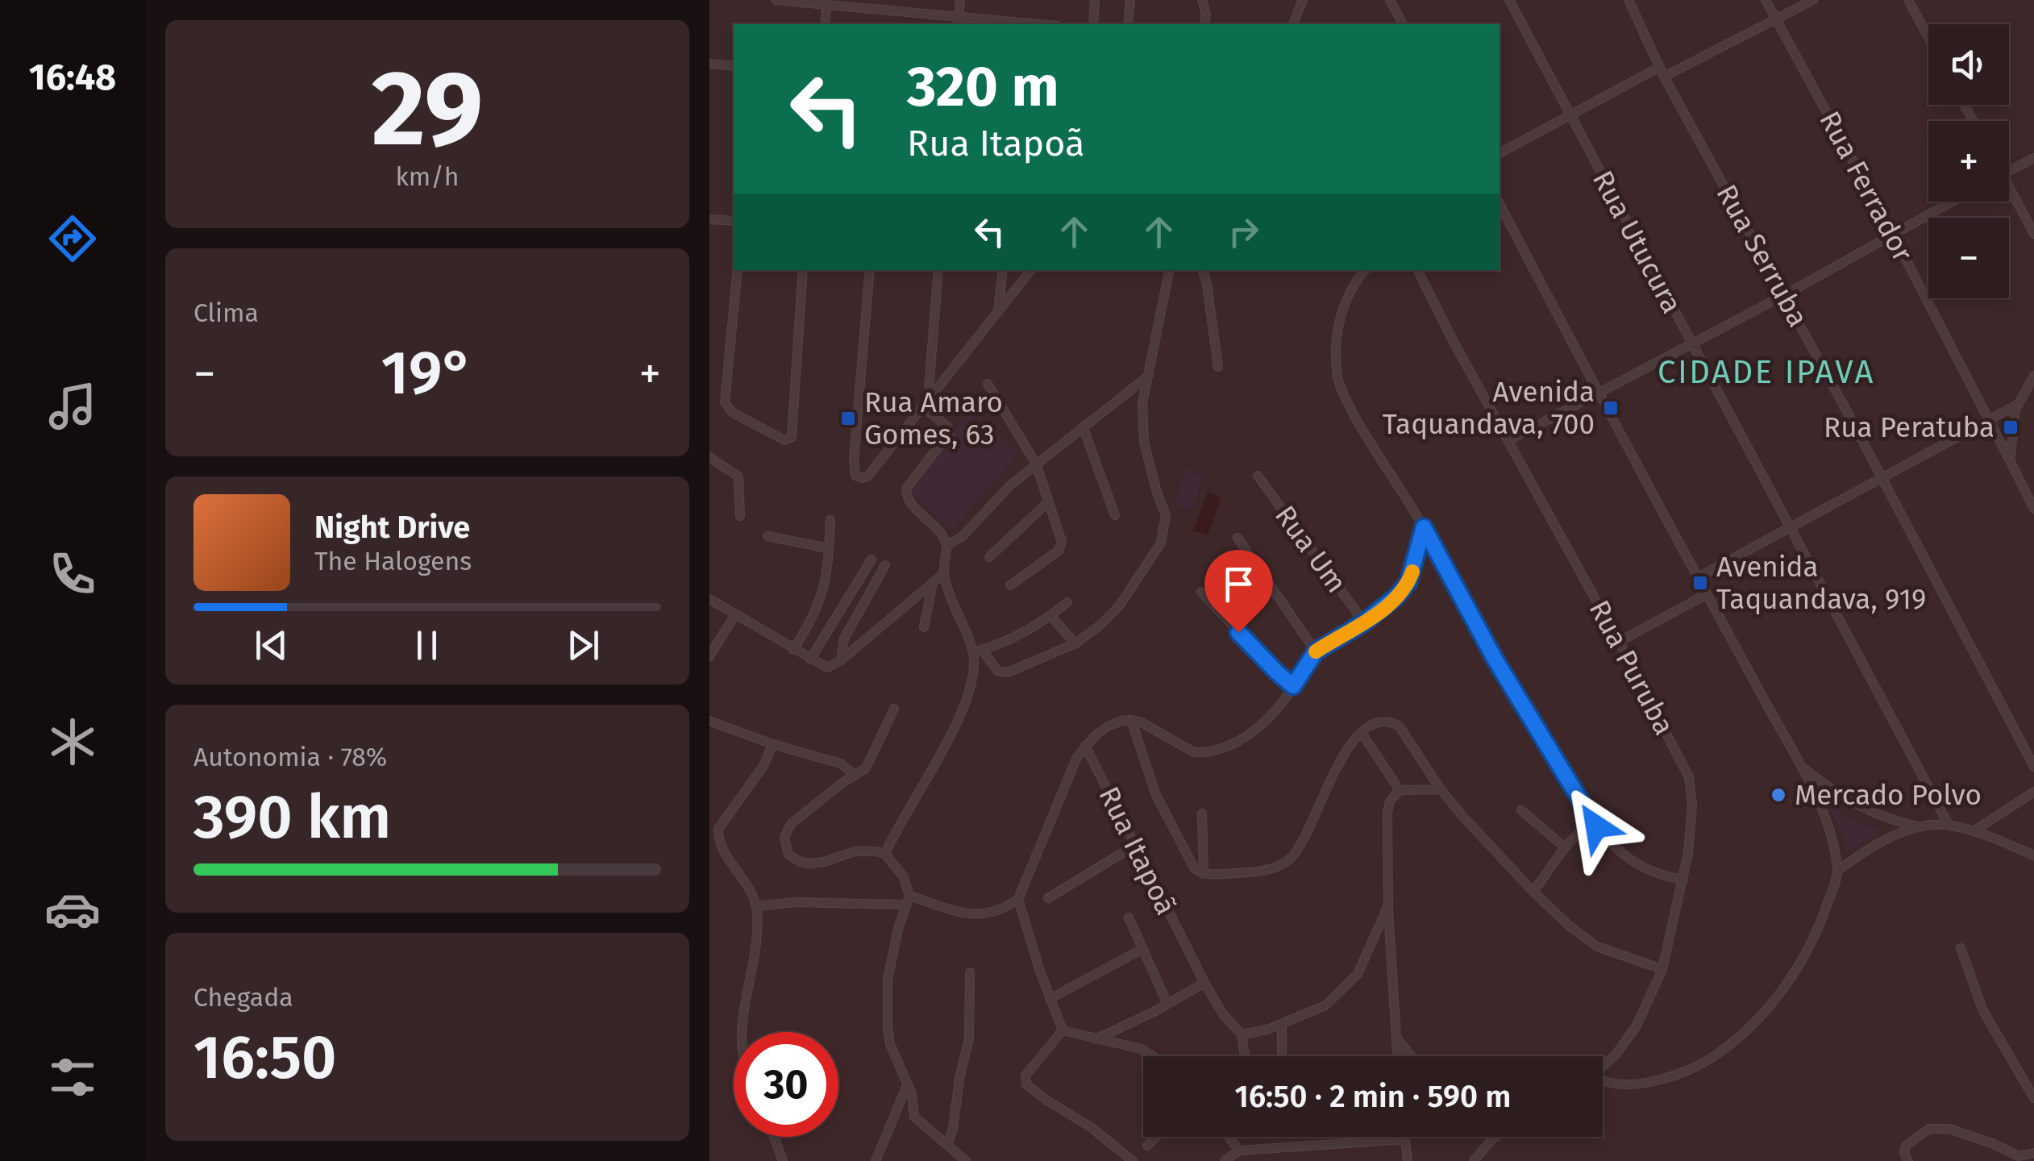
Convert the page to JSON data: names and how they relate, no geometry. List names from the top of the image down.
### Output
{
  "streets": {
    "street": [
      "Rua Ferrador",
      "Rua Utucura",
      "Rua Serruba",
      "Rua Um",
      "Rua Puruba",
      "Rua Itapoã"
    ]
  },
  "districts": ["CIDADE IPAVA"],
  "places": {
    "transit": [
      "Avenida Taquandava, 700",
      "Rua Amaro Gomes, 63",
      "Rua Peratuba",
      "Avenida Taquandava, 919"
    ],
    "other": ["Mercado Polvo"]
  },
  "page": {
    "tabs": "16:48",
    "tile": [
      ["29", "km/h"],
      "Clima",
      ["Autonomia · 78%", "390 km"],
      ["Chegada", "16:50"]
    ],
    "map_buttons": ["+", "−"],
    "turn": ["320 m", "Rua Itapoã"],
    "heat": ["−", "19°", "+"],
    "song": ["Night Drive", "The Halogens"],
    "limit": "30",
    "trip": "16:50 · 2 min · 590 m"
  }
}
